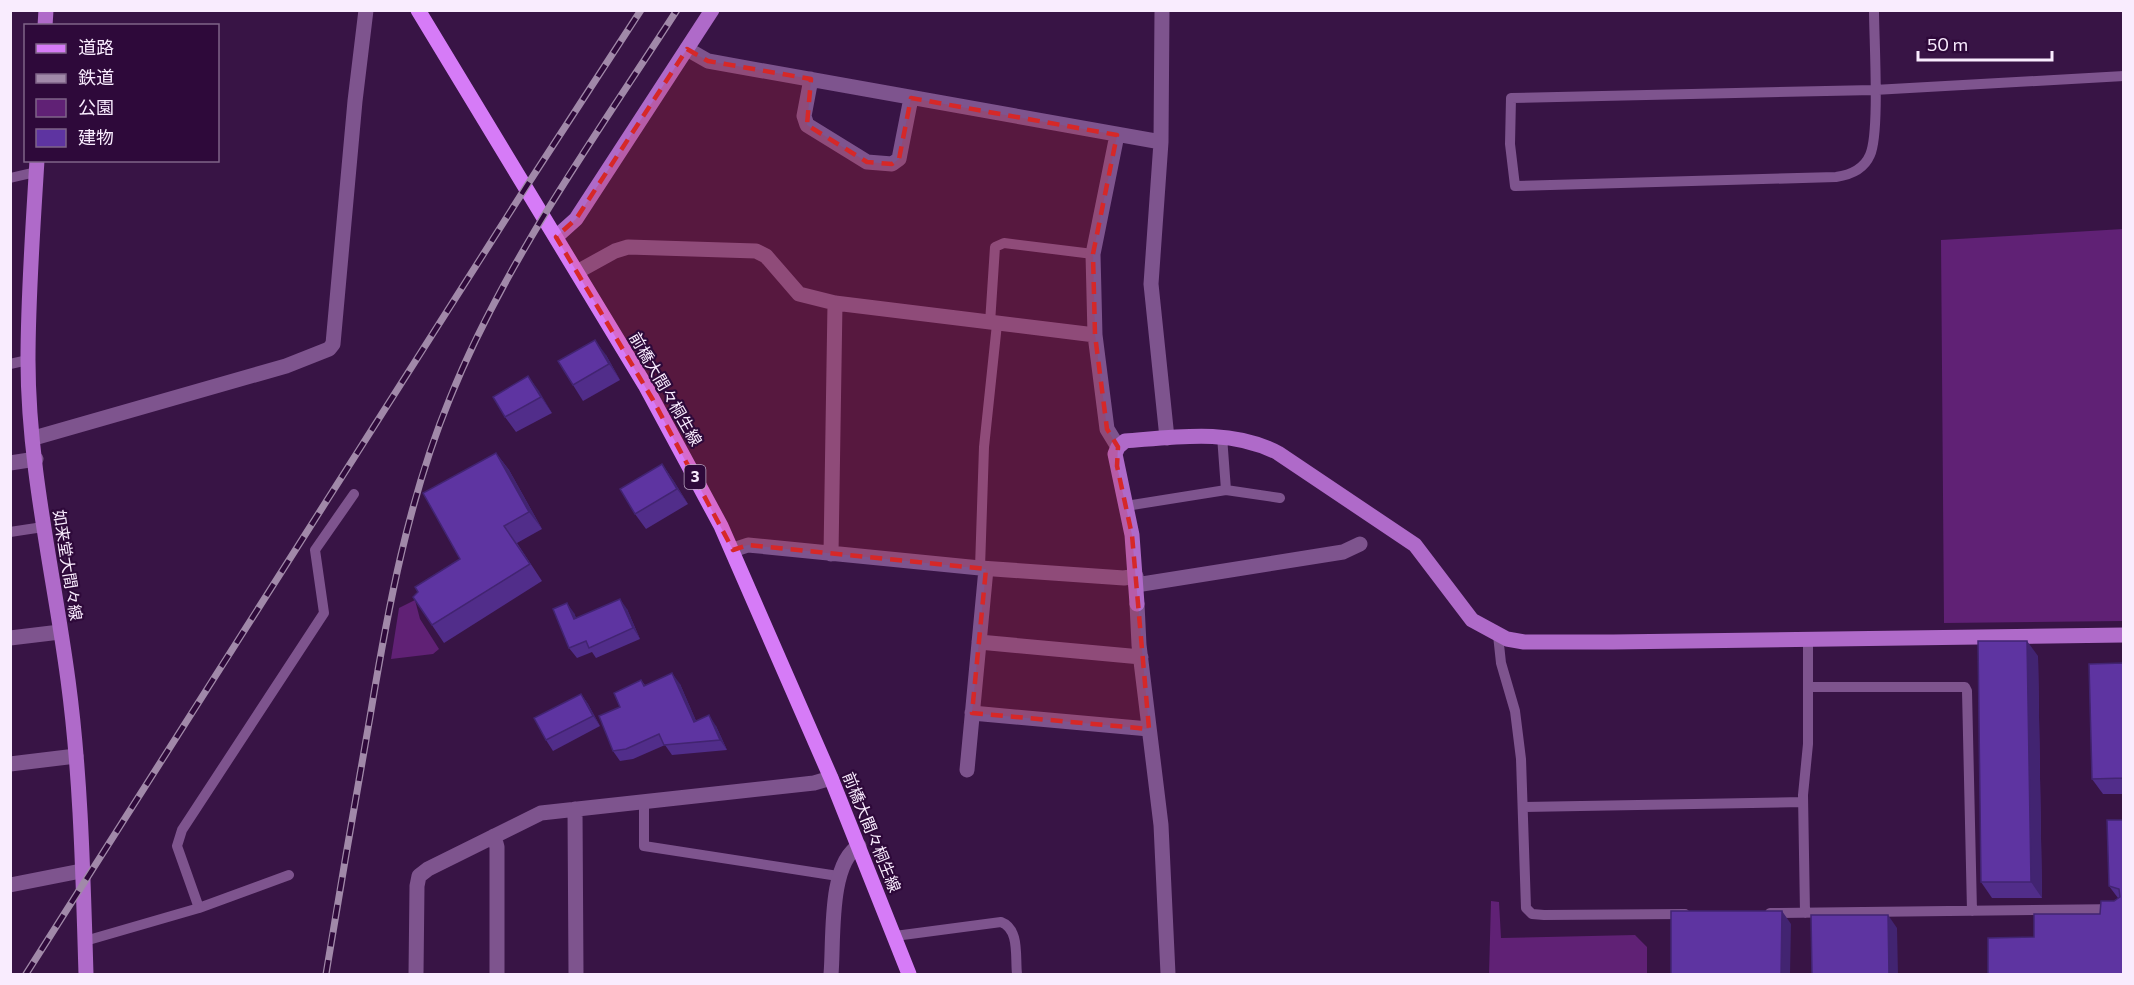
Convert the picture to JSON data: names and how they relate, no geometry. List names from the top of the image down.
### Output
{
  "streets": {
    "main road": ["前橋大間々桐生線", "3"],
    "street": ["如来堂大間々線"]
  },
  "legend": [
    "道路",
    "鉄道",
    "公園",
    "建物"
  ],
  "scale_bar": "50 m"
}
